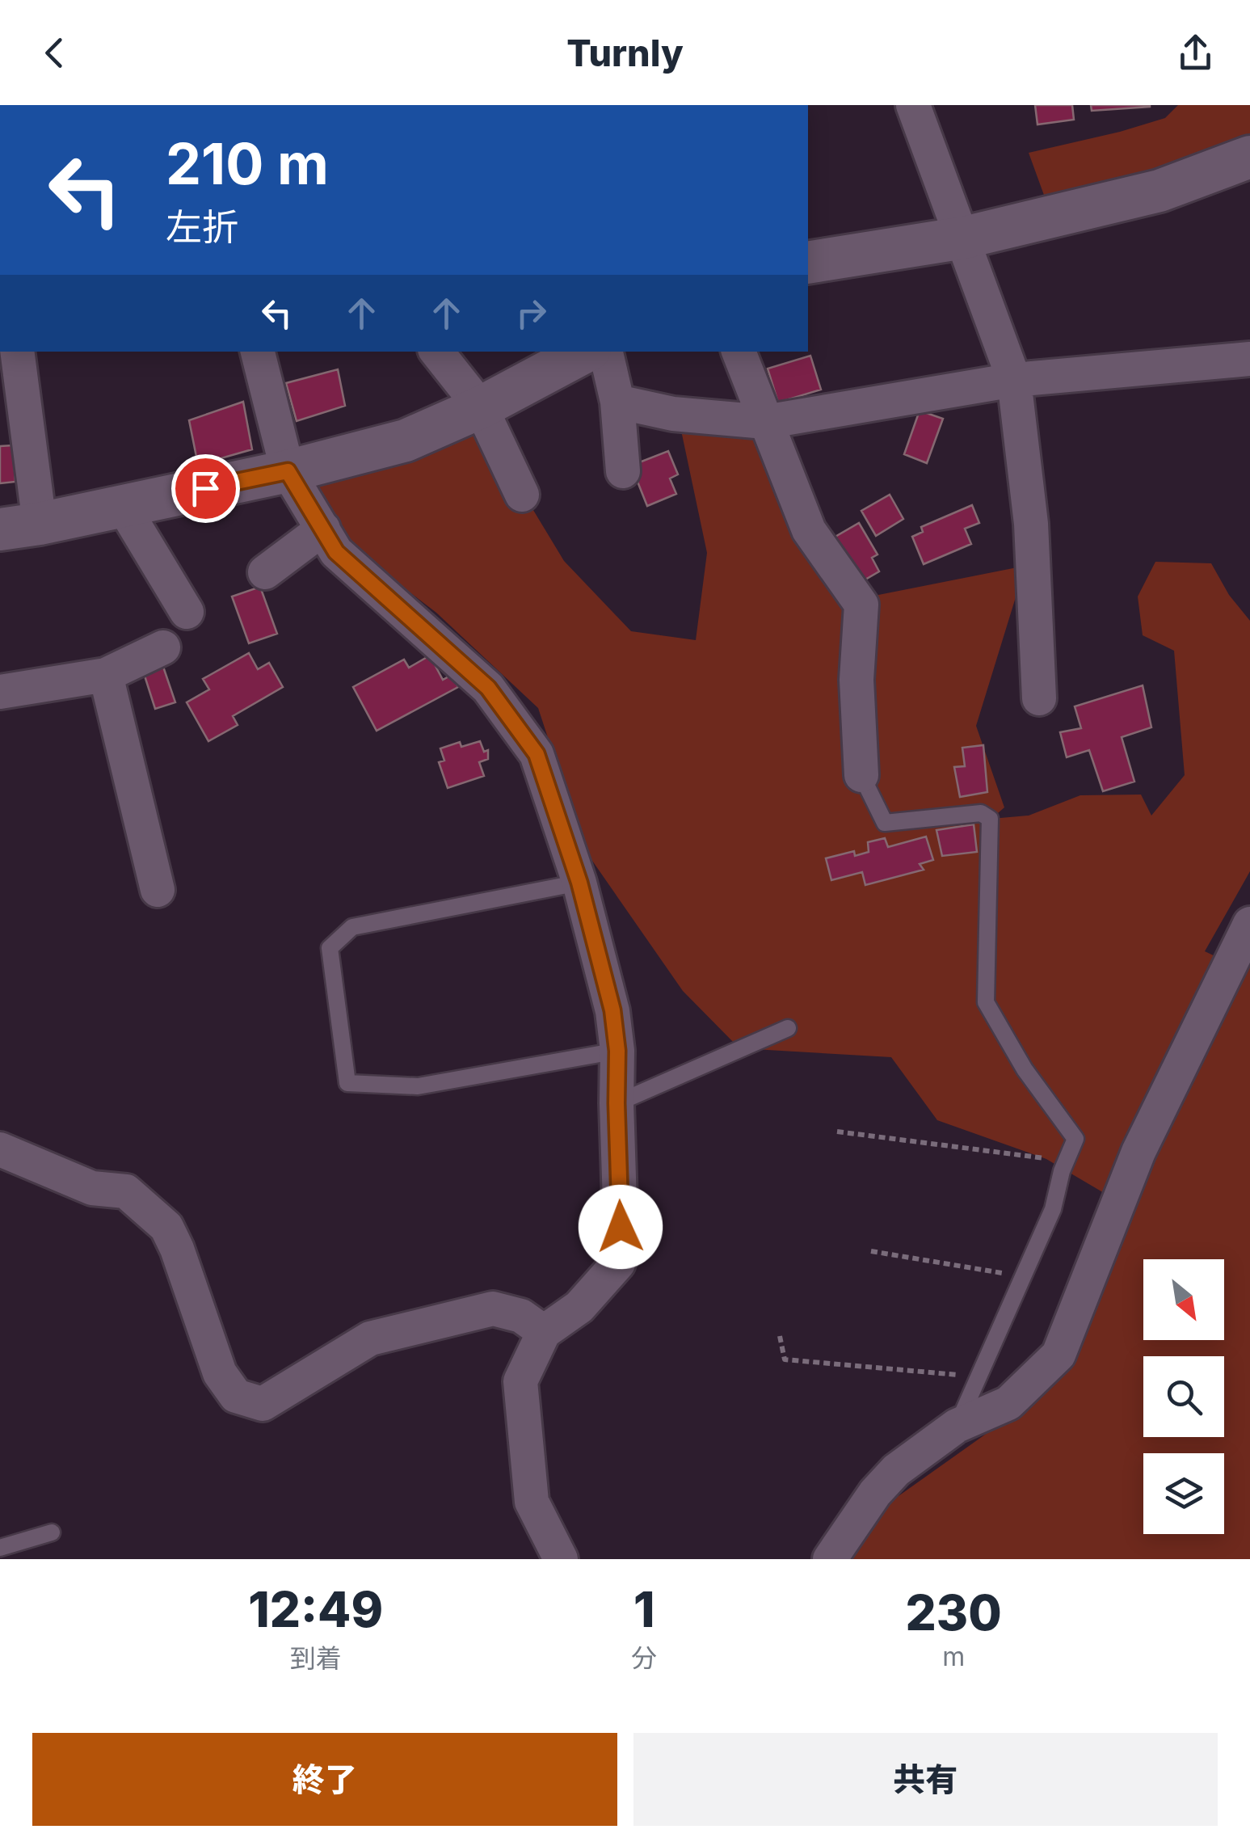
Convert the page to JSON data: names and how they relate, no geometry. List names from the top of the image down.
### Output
{
  "north": "bottom right",
  "page": {
    "header": "Turnly",
    "turn": ["210 m", "左折"],
    "eta": [
      "12:49",
      "到着",
      "1",
      "分",
      "230",
      "m"
    ],
    "buttons": ["終了", "共有"]
  }
}
